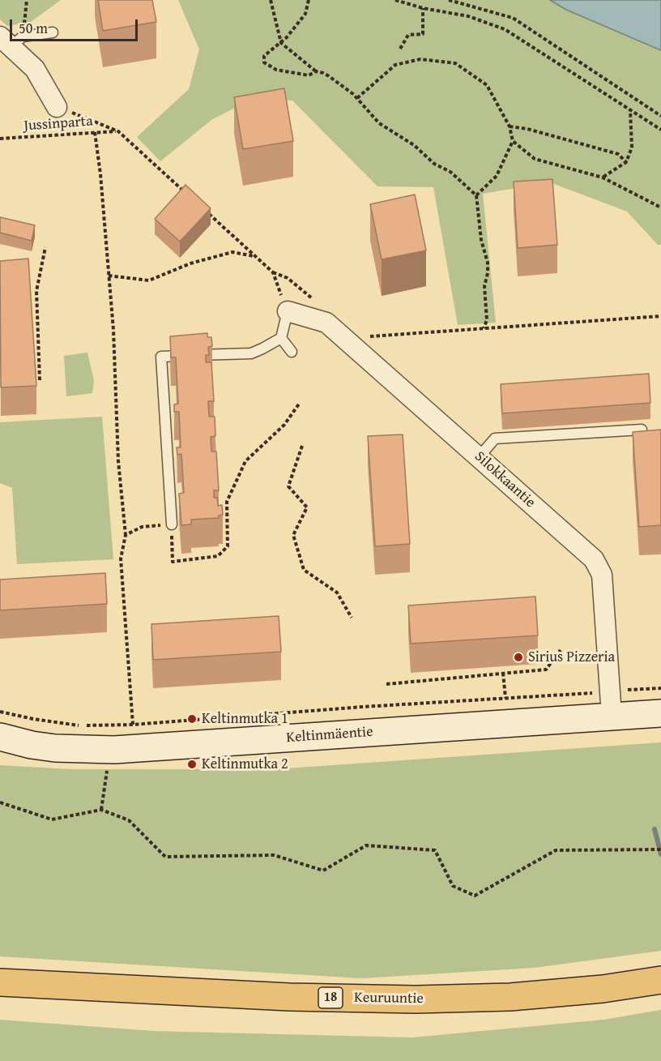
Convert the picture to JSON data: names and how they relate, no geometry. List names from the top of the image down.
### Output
{
  "streets": {
    "highway": ["18", "Keuruuntie"],
    "main road": ["Keltinmäentie"],
    "street": ["Silokkaantie"],
    "path": ["Jussinparta"]
  },
  "crossings": [
    ["Silokkaantie", "Keltinmäentie"]
  ],
  "places": ["Sirius Pizzeria", "Keltinmutka 1", "Keltinmutka 2"],
  "scale_bar": "50 m"
}
